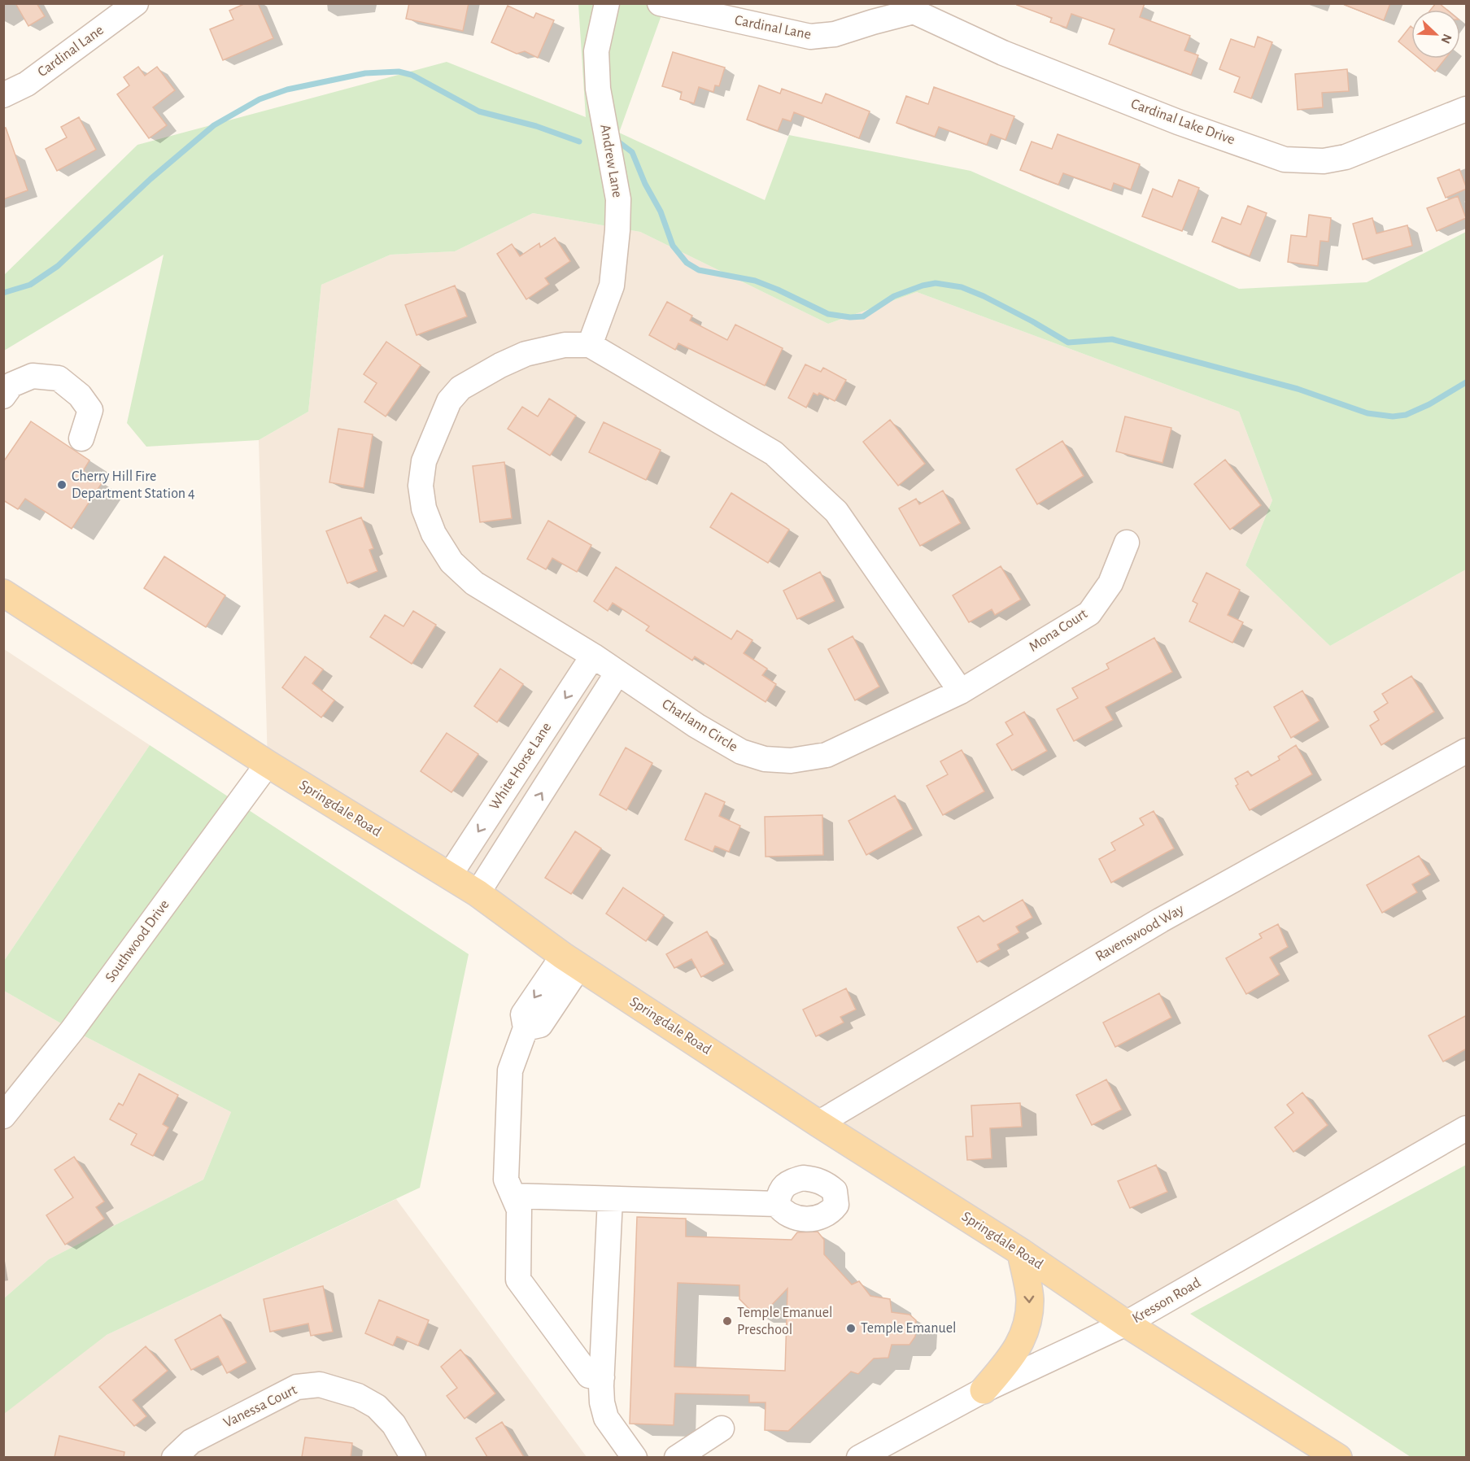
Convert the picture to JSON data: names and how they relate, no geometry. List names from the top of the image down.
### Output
{
  "streets": {
    "main road": ["Springdale Road"],
    "street": [
      "Cardinal Lane",
      "Cardinal Lake Drive",
      "Andrew Lane",
      "Mona Court",
      "Charlann Circle",
      "White Horse Lane",
      "Ravenswood Way",
      "Southwood Drive",
      "Kresson Road",
      "Vanessa Court"
    ]
  },
  "crossings": [
    ["Cardinal Lane", "Cardinal Lake Drive"],
    ["Andrew Lane", "Charlann Circle"],
    ["Mona Court", "Charlann Circle"],
    ["Charlann Circle", "White Horse Lane"],
    ["White Horse Lane", "Springdale Road"],
    ["Springdale Road", "Ravenswood Way"],
    ["Springdale Road", "Southwood Drive"],
    ["Springdale Road", "Kresson Road"]
  ],
  "places": ["Cherry Hill Fire Department Station 4", "Temple Emanuel Preschool", "Temple Emanuel"],
  "north": "bottom right"
}
